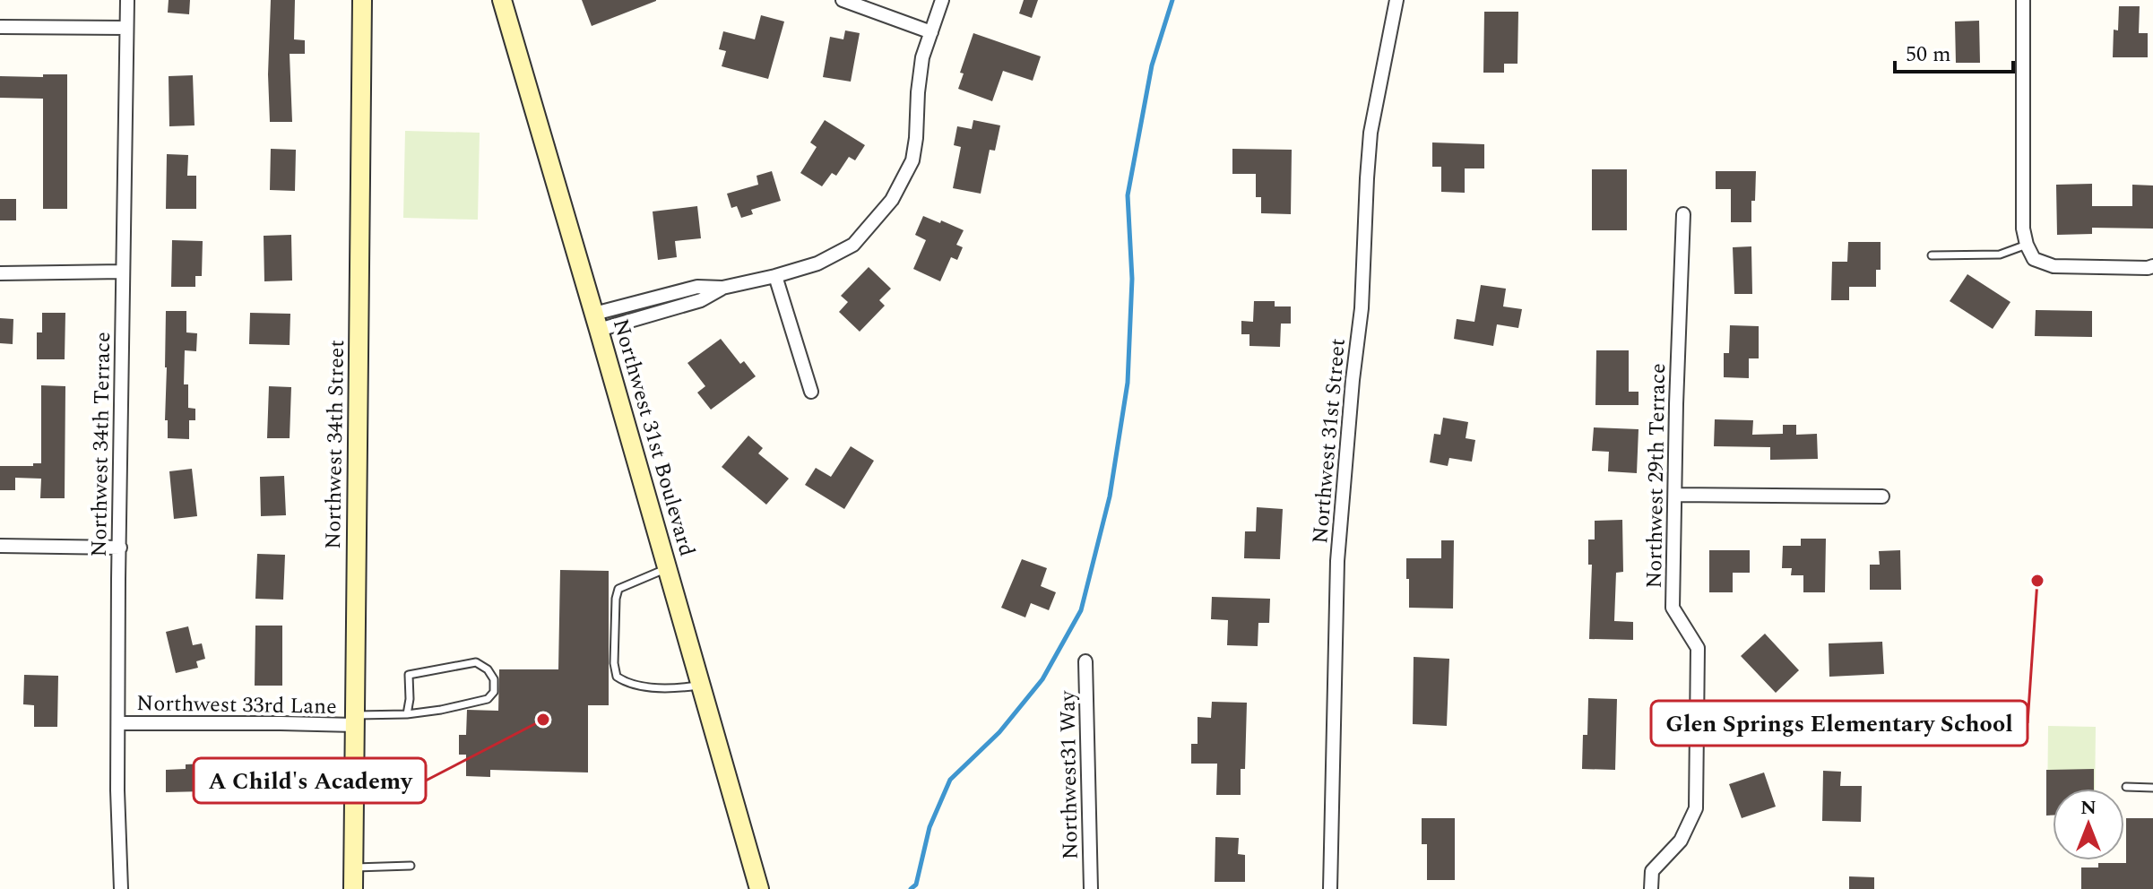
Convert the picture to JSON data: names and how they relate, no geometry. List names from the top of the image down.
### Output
{
  "streets": {
    "street": [
      "Northwest 31st Boulevard",
      "Northwest 31st Street",
      "Northwest 34th Terrace",
      "Northwest 34th Street",
      "Northwest 29th Terrace",
      "Northwest 33rd Lane",
      "Northwest31 Way"
    ]
  },
  "crossings": [
    ["Northwest 34th Terrace", "Northwest 33rd Lane"],
    ["Northwest 34th Street", "Northwest 33rd Lane"]
  ],
  "places": ["Glen Springs Elementary School", "A Child's Academy"],
  "scale_bar": "50 m",
  "north": "top"
}
